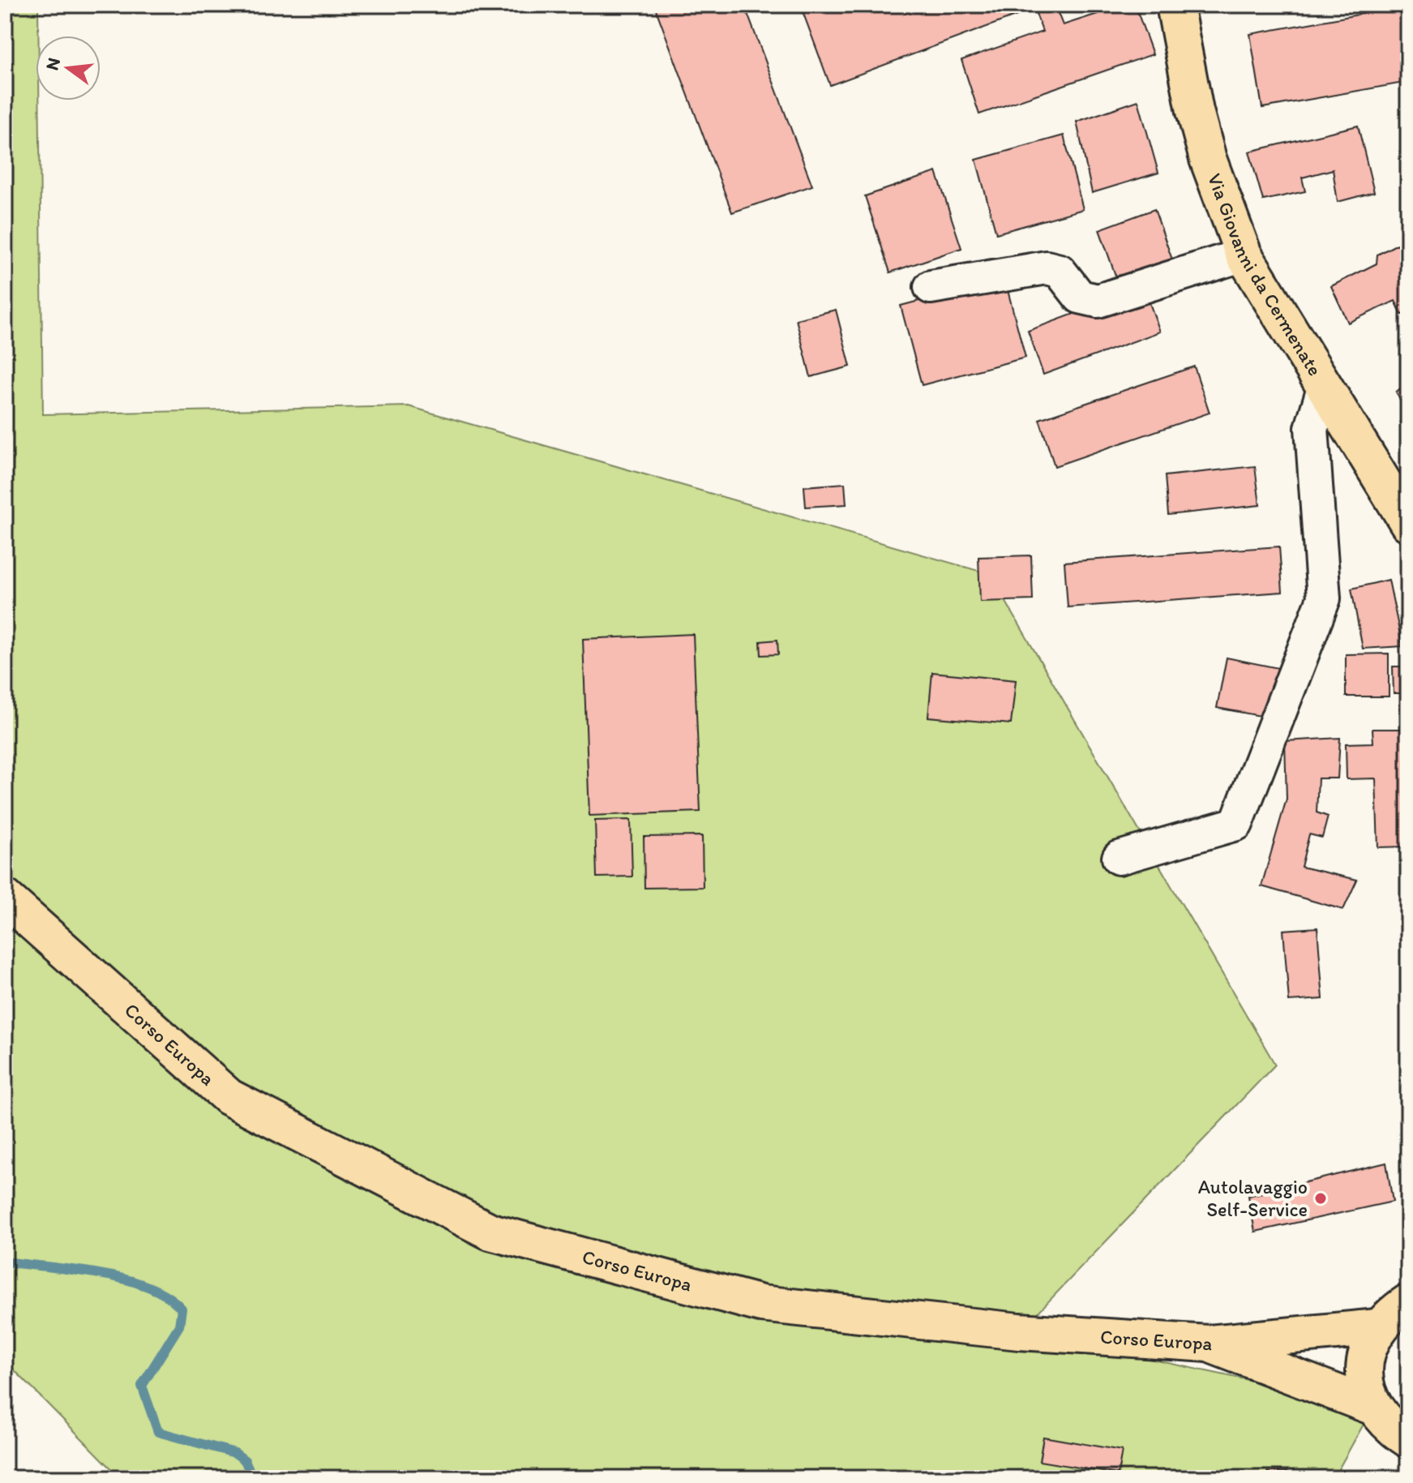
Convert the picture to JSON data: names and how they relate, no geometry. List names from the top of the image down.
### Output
{
  "streets": {
    "main road": ["Via Giovanni da Cermenate", "Corso Europa"]
  },
  "places": ["Autolavaggio Self-Service"],
  "north": "left"
}
